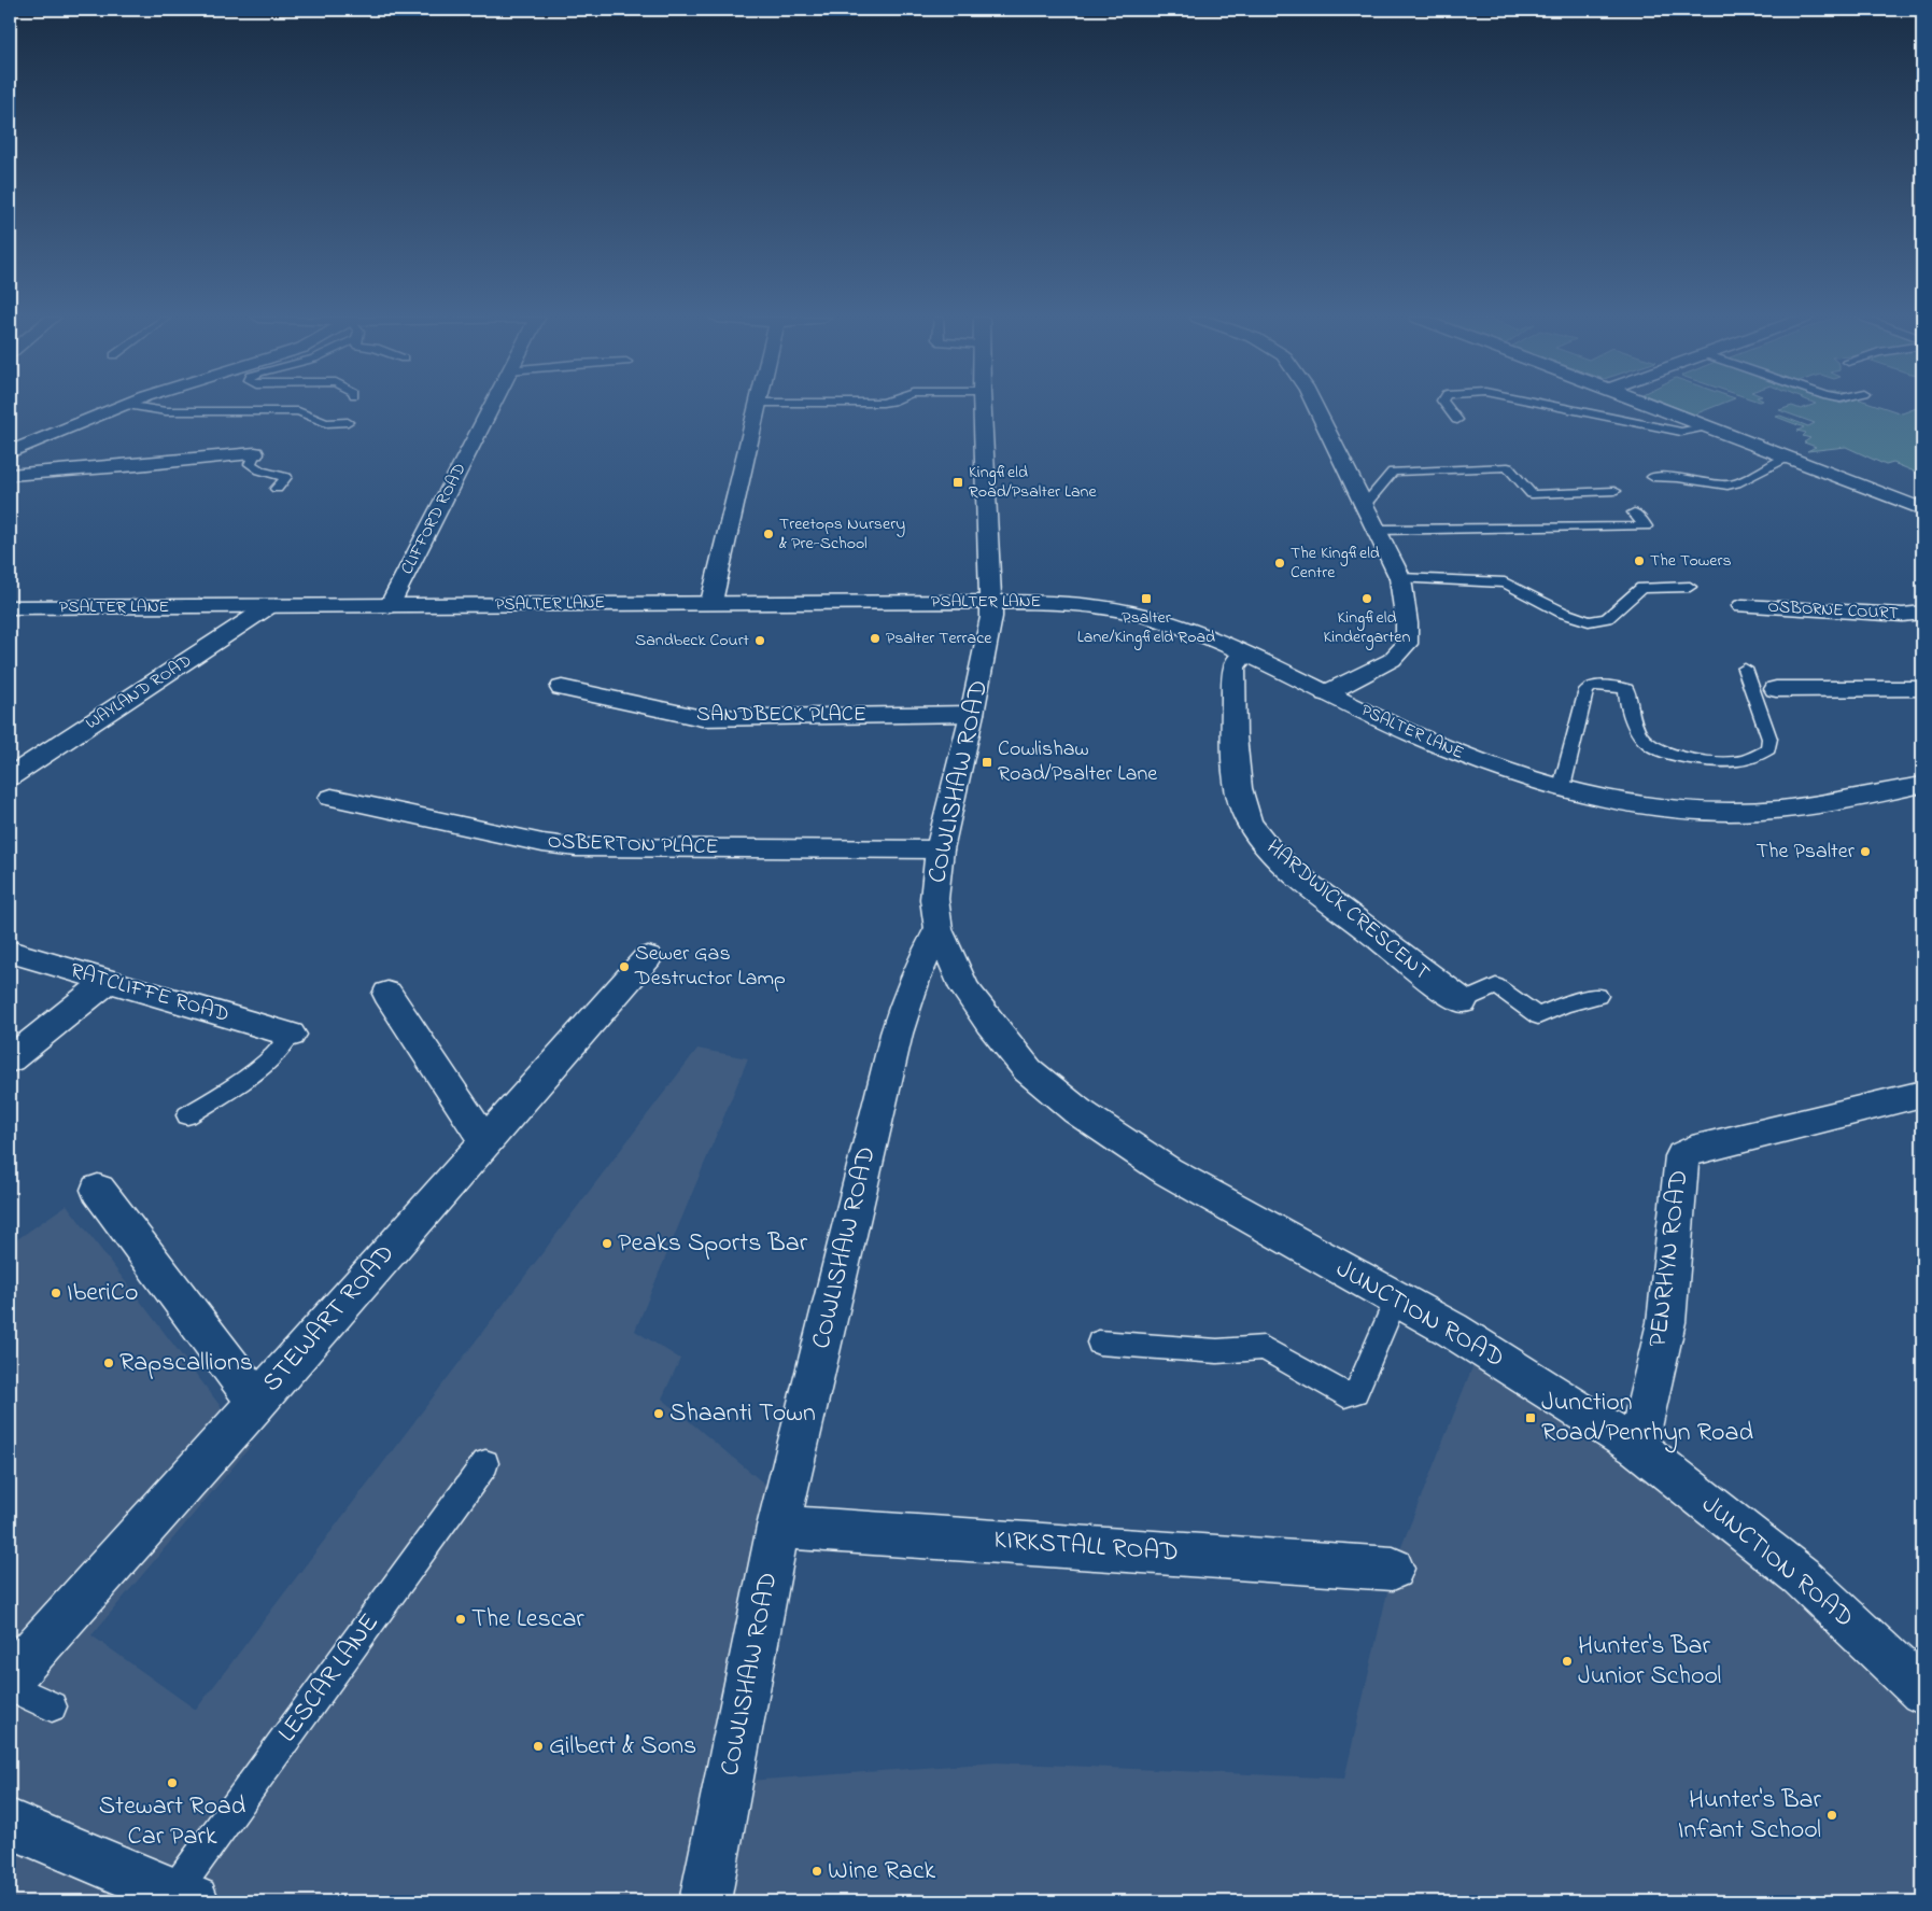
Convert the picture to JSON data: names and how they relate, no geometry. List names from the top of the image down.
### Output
{
  "streets": {
    "street": [
      "CLIFFORD ROAD",
      "PSALTER LANE",
      "OSBORNE COURT",
      "WAYLAND ROAD",
      "SANDBECK PLACE",
      "COWLISHAW ROAD",
      "OSBERTON PLACE",
      "HARDWICK CRESCENT",
      "RATCLIFFE ROAD",
      "PENRHYN ROAD",
      "JUNCTION ROAD",
      "STEWART ROAD",
      "KIRKSTALL ROAD"
    ],
    "lane": ["LESCAR LANE"]
  },
  "crossings": [
    ["CLIFFORD ROAD", "PSALTER LANE"],
    ["PSALTER LANE", "WAYLAND ROAD"],
    ["PSALTER LANE", "COWLISHAW ROAD"],
    ["PSALTER LANE", "HARDWICK CRESCENT"],
    ["SANDBECK PLACE", "COWLISHAW ROAD"],
    ["COWLISHAW ROAD", "OSBERTON PLACE"],
    ["COWLISHAW ROAD", "JUNCTION ROAD"],
    ["COWLISHAW ROAD", "KIRKSTALL ROAD"],
    ["PENRHYN ROAD", "JUNCTION ROAD"]
  ],
  "places": {
    "transit": [
      "Kingfield Road/Psalter Lane",
      "Psalter Lane/Kingfield Road",
      "Cowlishaw Road/Psalter Lane",
      "Junction Road/Penrhyn Road"
    ],
    "other": [
      "Treetops Nursery & Pre-School",
      "The Towers",
      "The Kingfield Centre",
      "Kingfield Kindergarten",
      "Psalter Terrace",
      "Sandbeck Court",
      "The Psalter",
      "Sewer Gas Destructor Lamp",
      "Peaks Sports Bar",
      "IberiCo",
      "Rapscallions",
      "Shaanti Town",
      "The Lescar",
      "Hunter's Bar Junior School",
      "Gilbert & Sons",
      "Stewart Road Car Park",
      "Hunter's Bar Infant School",
      "Wine Rack"
    ]
  }
}
